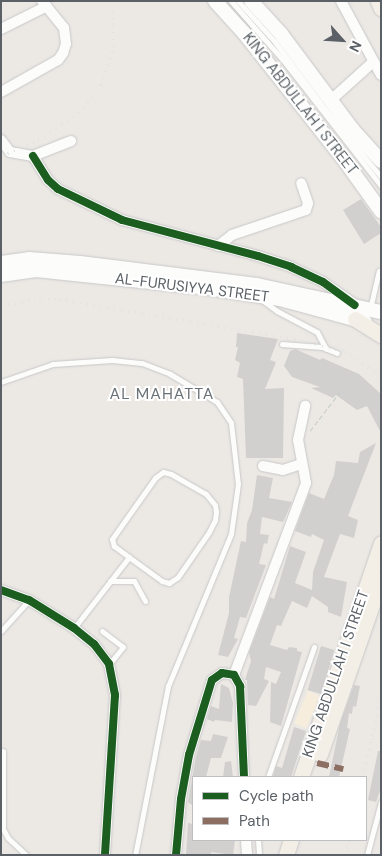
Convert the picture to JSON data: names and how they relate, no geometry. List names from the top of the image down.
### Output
{
  "streets": {
    "main road": ["KING ABDULLAH I STREET", "AL-FURUSIYYA STREET"]
  },
  "districts": ["AL MAHATTA"],
  "legend": ["Cycle path", "Path"],
  "north": "bottom right"
}
